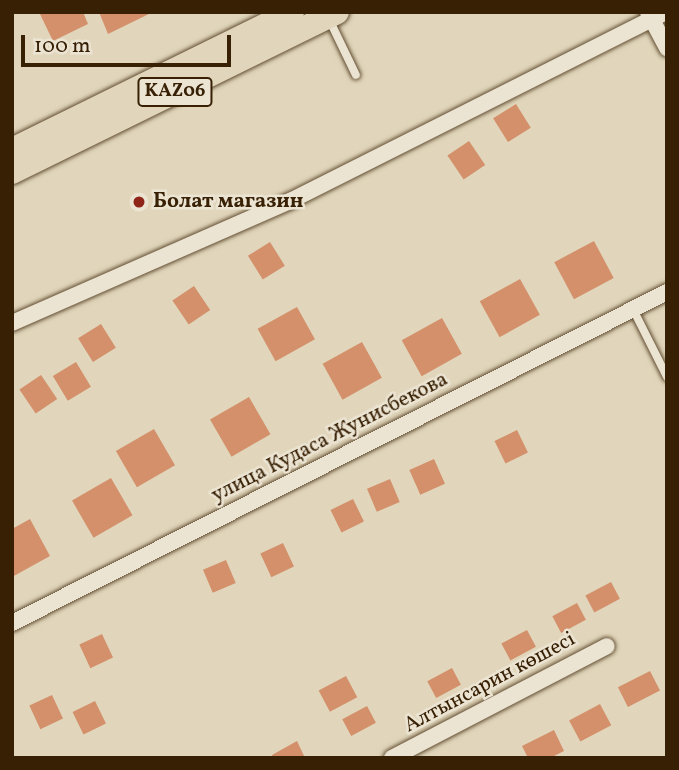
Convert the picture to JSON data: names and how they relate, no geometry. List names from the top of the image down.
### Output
{
  "streets": {
    "main road": ["KАZ06"],
    "street": ["улица Кудаса Жунисбекова", "Алтынсарин көшесі"]
  },
  "places": ["Болат магазин"],
  "scale_bar": "100 m"
}
